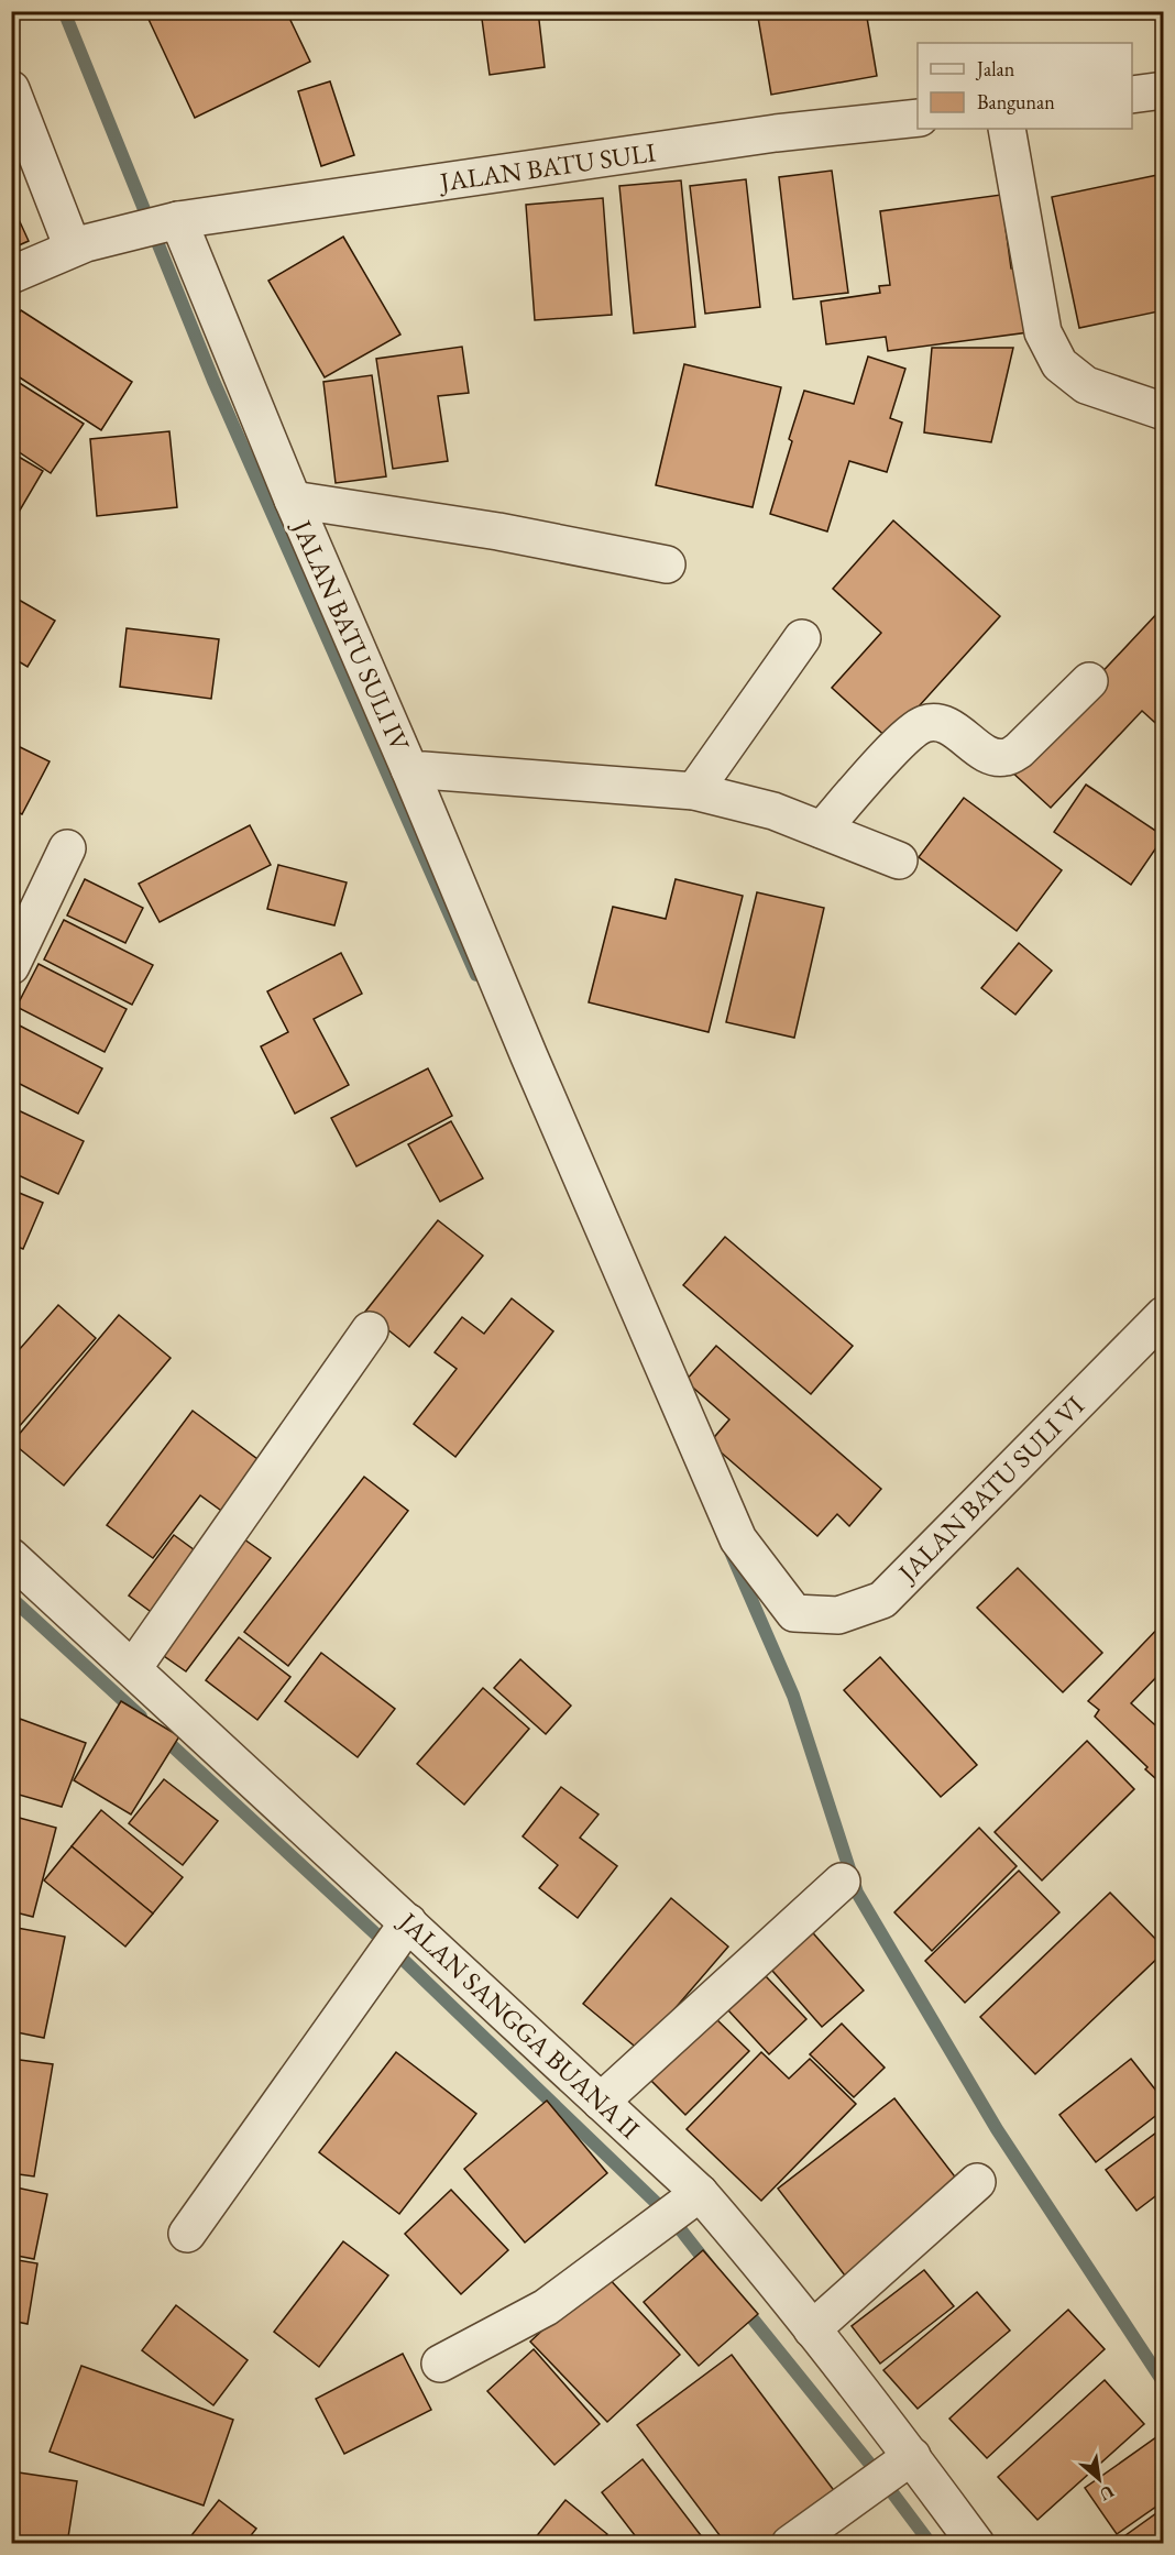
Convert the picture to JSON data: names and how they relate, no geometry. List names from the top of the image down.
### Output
{
  "streets": {
    "street": [
      "JALAN BATU SULI",
      "JALAN BATU SULI IV",
      "JALAN BATU SULI VI",
      "JALAN SANGGA BUANA II"
    ]
  },
  "crossings": [
    ["JALAN BATU SULI", "JALAN BATU SULI IV"],
    ["JALAN BATU SULI IV", "JALAN BATU SULI VI"]
  ],
  "legend": ["Jalan", "Bangunan"],
  "north": "bottom right"
}
